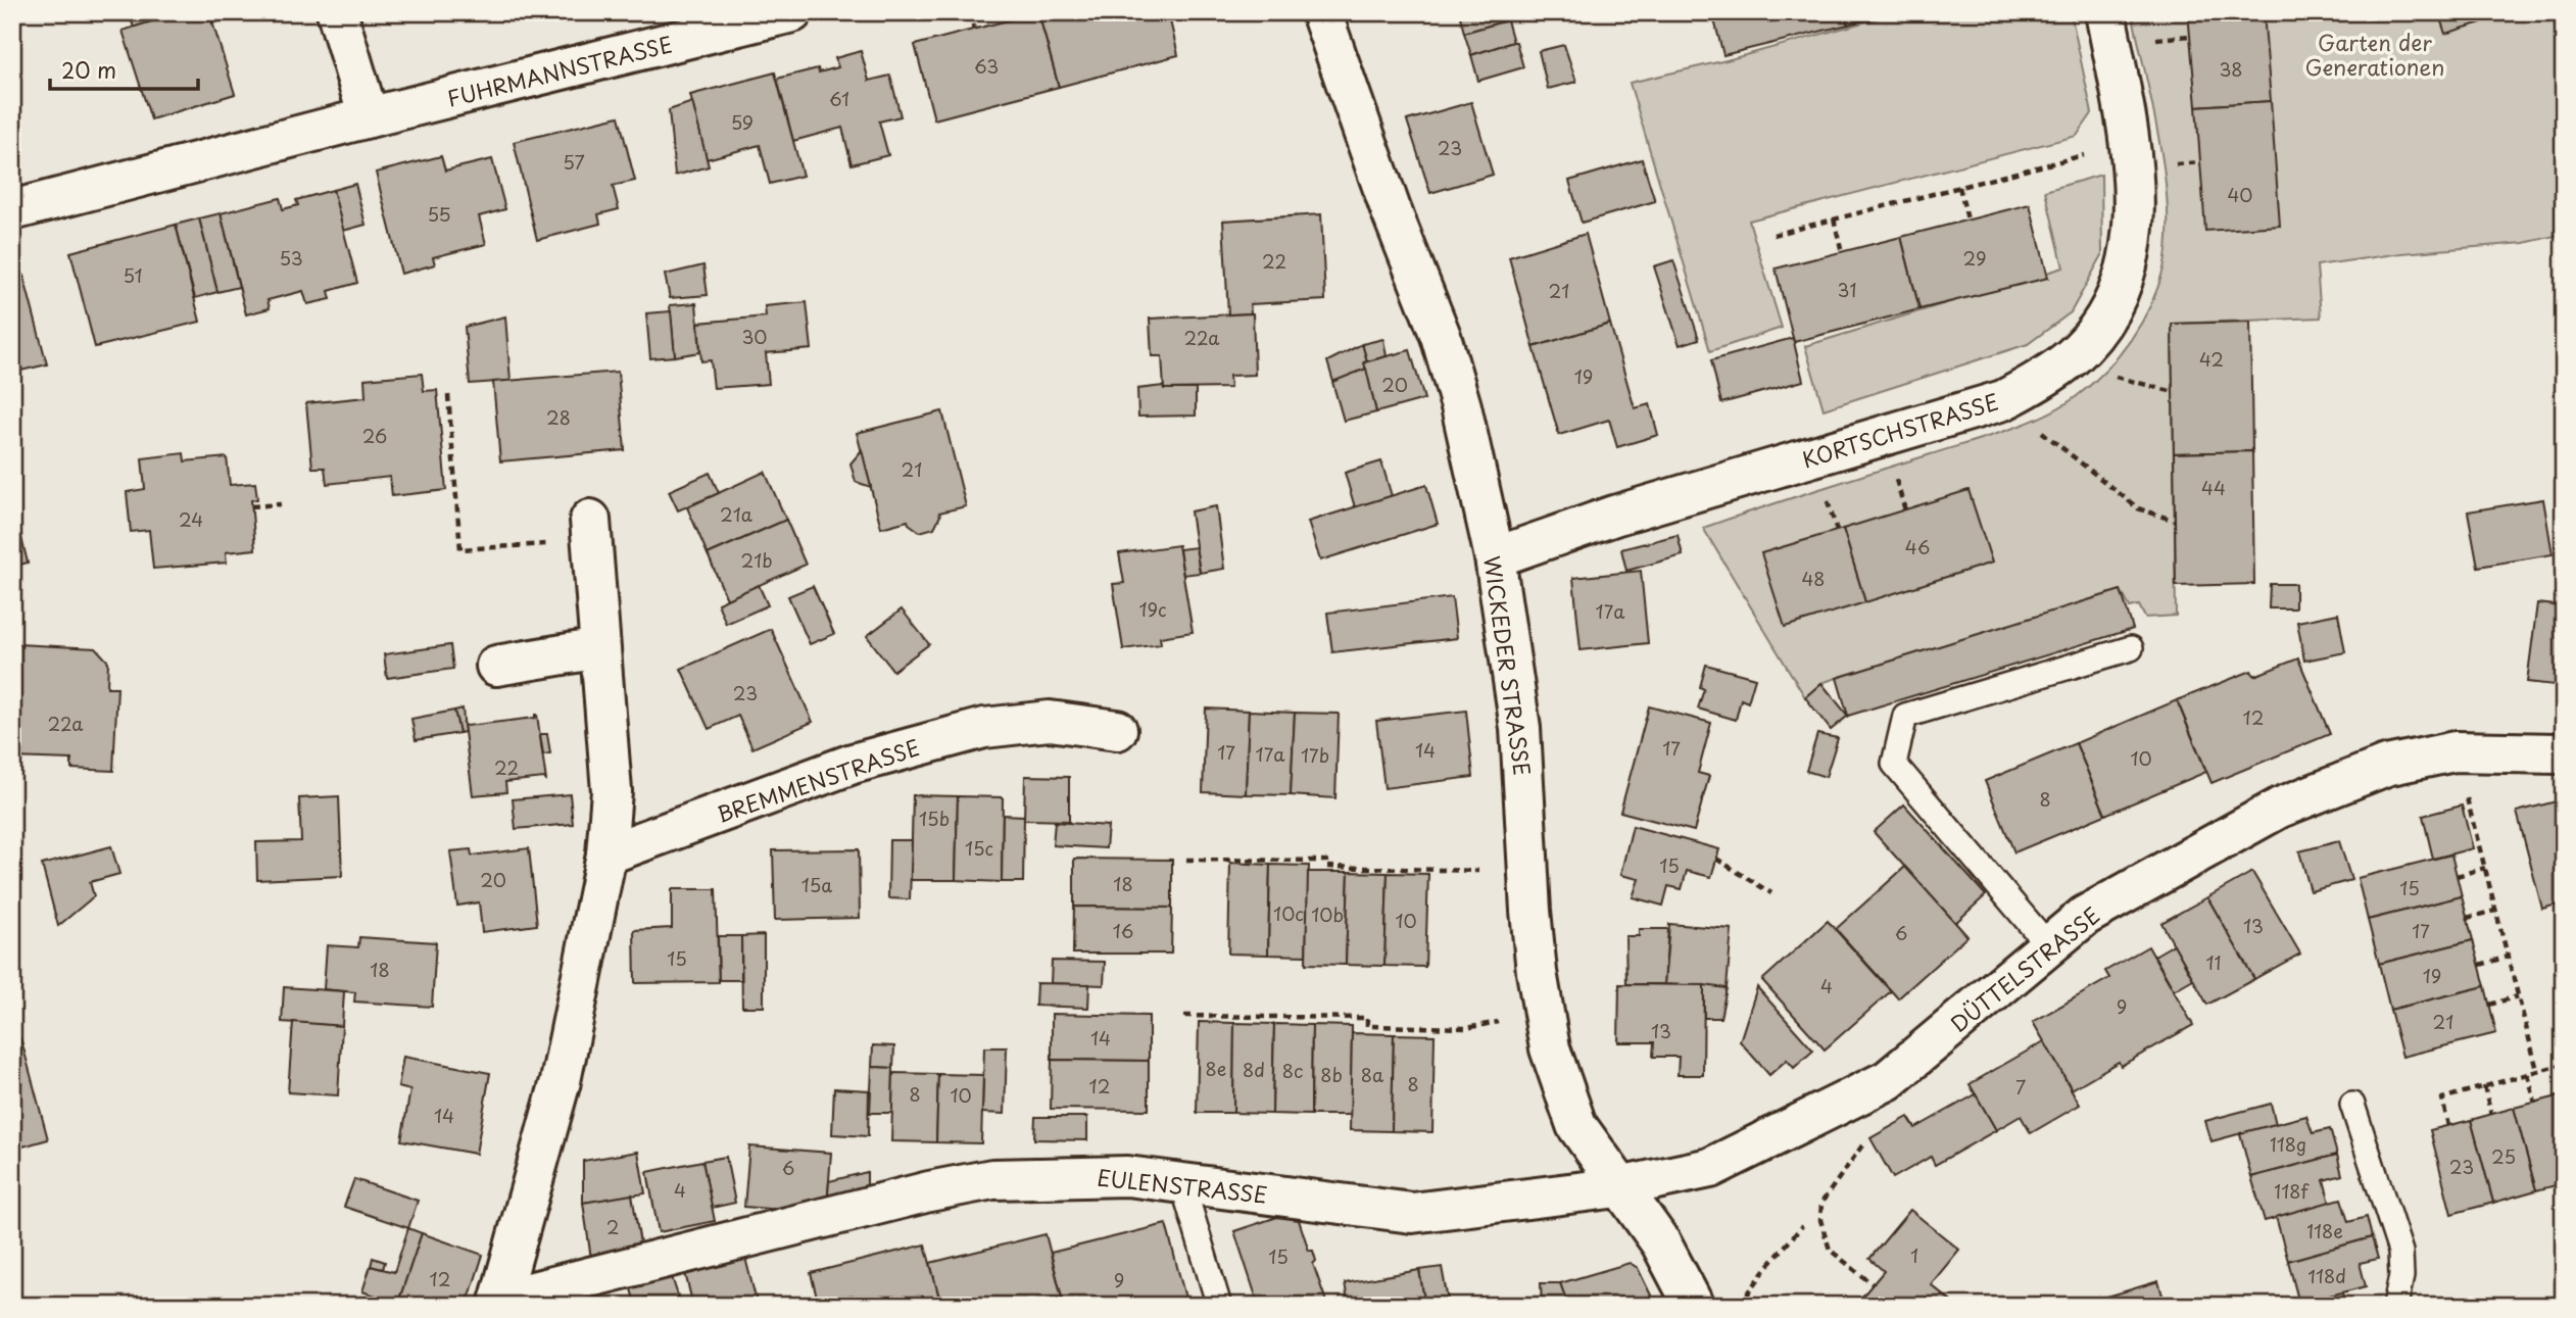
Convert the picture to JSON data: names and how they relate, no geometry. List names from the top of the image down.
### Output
{
  "streets": {
    "street": [
      "FUHRMANNSTRASSE",
      "KORTSCHSTRASSE",
      "WICKEDER STRASSE",
      "BREMMENSTRASSE",
      "DÜTTELSTRASSE",
      "EULENSTRASSE"
    ]
  },
  "crossings": [
    ["KORTSCHSTRASSE", "WICKEDER STRASSE"],
    ["WICKEDER STRASSE", "DÜTTELSTRASSE"],
    ["WICKEDER STRASSE", "EULENSTRASSE"],
    ["DÜTTELSTRASSE", "EULENSTRASSE"]
  ],
  "parks": ["Garten der Generationen"],
  "house_numbers": [
    "63",
    "38",
    "61",
    "59",
    "23",
    "57",
    "40",
    "55",
    "53",
    "29",
    "22",
    "51",
    "31",
    "21",
    "30",
    "22a",
    "42",
    "19",
    "20",
    "28",
    "26",
    "21",
    "44",
    "21a",
    "24",
    "46",
    "21b",
    "48",
    "19c",
    "17a",
    "23",
    "12",
    "22a",
    "17",
    "14",
    "17",
    "17a",
    "17b",
    "10",
    "22",
    "8",
    "15b",
    "15c",
    "15",
    "20",
    "18",
    "15a",
    "15",
    "10c",
    "10b",
    "10",
    "13",
    "16",
    "17",
    "6",
    "15",
    "11",
    "18",
    "19",
    "4",
    "9",
    "21",
    "13",
    "14",
    "8e",
    "8d",
    "8c",
    "8b",
    "8a",
    "8",
    "12",
    "7",
    "8",
    "10",
    "14",
    "118g",
    "25",
    "23",
    "6",
    "4",
    "118f",
    "2",
    "118e",
    "1",
    "15",
    "118d",
    "12",
    "9"
  ],
  "scale_bar": "20 m"
}
